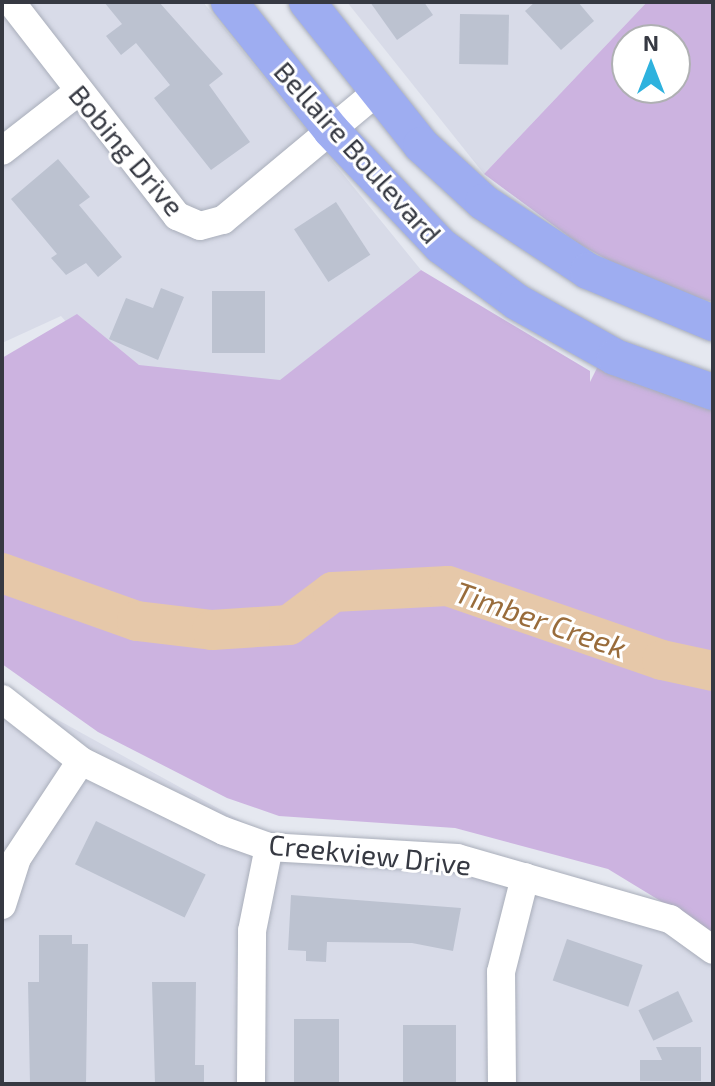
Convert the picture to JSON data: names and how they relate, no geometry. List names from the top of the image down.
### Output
{
  "streets": {
    "main road": ["Bellaire Boulevard"],
    "street": ["Bobing Drive", "Creekview Drive"]
  },
  "crossings": [
    ["Bobing Drive", "Bellaire Boulevard"]
  ],
  "water": ["Timber Creek"],
  "north": "top"
}
